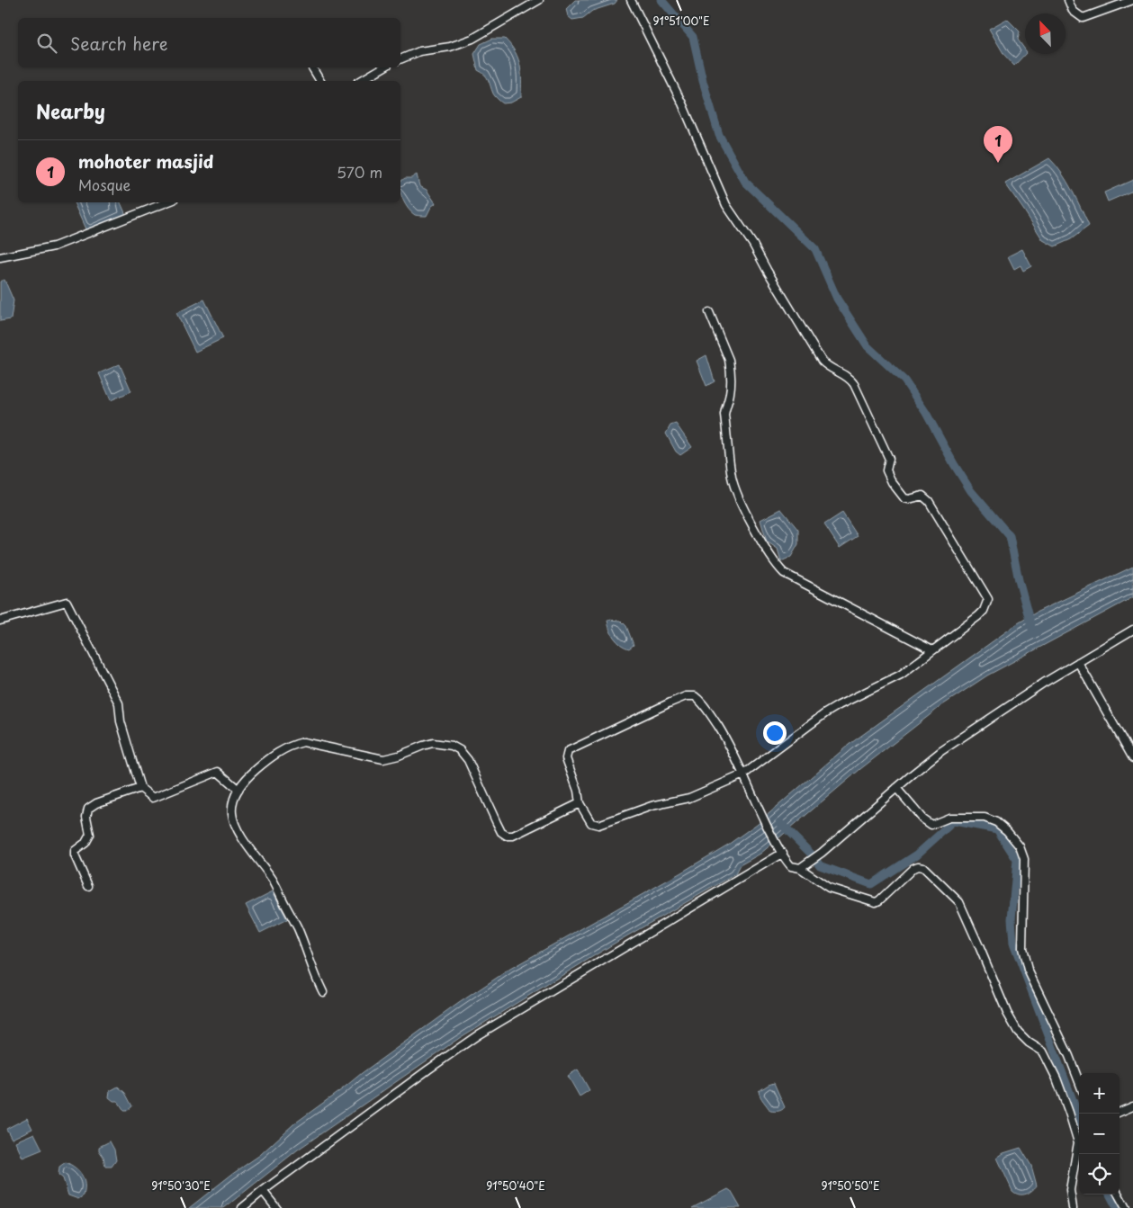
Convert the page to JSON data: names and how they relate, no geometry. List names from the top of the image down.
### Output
{
  "north": "top left",
  "page": {
    "search": "Search here",
    "heading": "Nearby",
    "pins": "1",
    "list": [
      {
        "mark": "1",
        "name": "mohoter masjid",
        "note": "Mosque",
        "value": "570 m"
      }
    ],
    "map_buttons": ["+", "−"]
  },
  "coordinates": [
    "91°51'00\"E",
    "91°50'30\"E",
    "91°50'40\"E",
    "91°50'50\"E"
  ]
}
